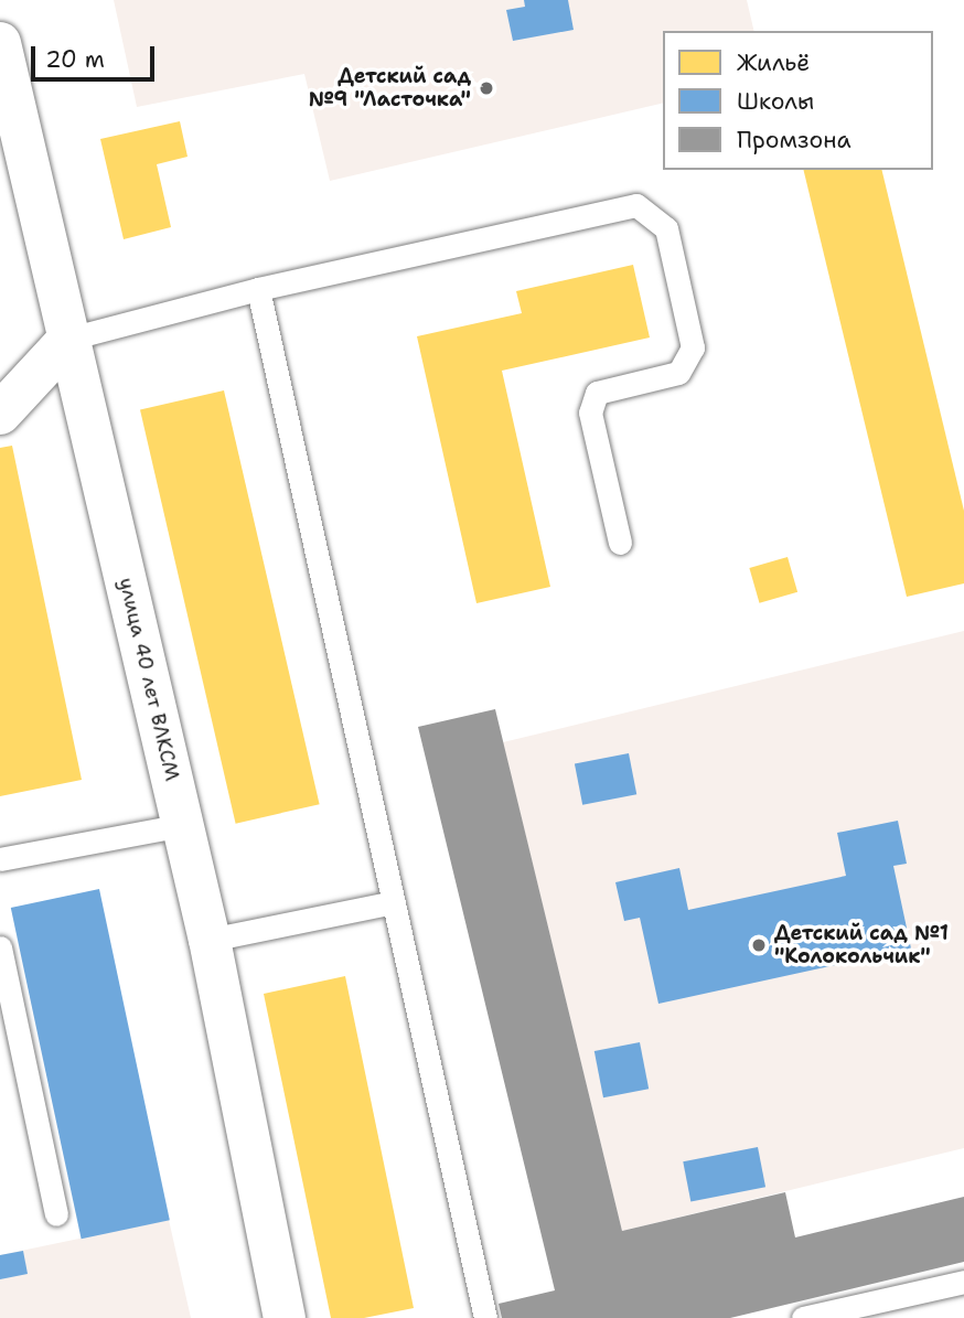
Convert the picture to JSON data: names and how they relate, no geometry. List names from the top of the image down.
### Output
{
  "streets": {
    "street": ["улица 40 лет ВЛКСМ"]
  },
  "places": ["Детский сад №9 \"Ласточка\"", "Детский сад №1 \"Колокольчик\""],
  "legend": ["Жильё", "Школы", "Промзона"],
  "scale_bar": "20 m"
}
